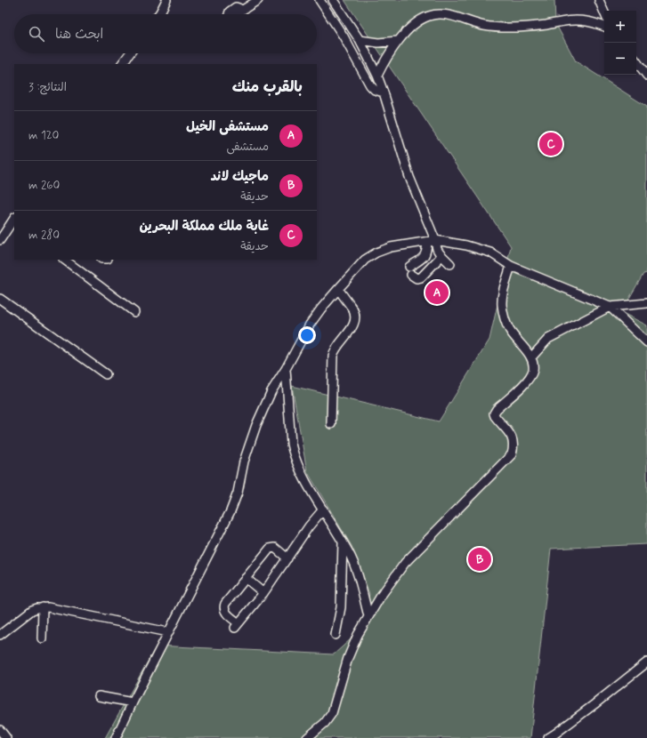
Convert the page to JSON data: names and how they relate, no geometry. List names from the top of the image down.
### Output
{
  "page": {
    "map_buttons": ["+", "−"],
    "search": "ابحث هنا",
    "heading": ["بالقرب منك", "النتائج: 3"],
    "list": [
      {
        "mark": "A",
        "name": "مستشفى الخيل",
        "note": "مستشفى",
        "value": "120 m"
      },
      {
        "mark": "B",
        "name": "ماجيك لاند",
        "note": "حديقة",
        "value": "260 m"
      },
      {
        "mark": "C",
        "name": "غابة ملك مملكة البحرين",
        "note": "حديقة",
        "value": "280 m"
      }
    ],
    "pins": ["C", "A", "B"]
  }
}
